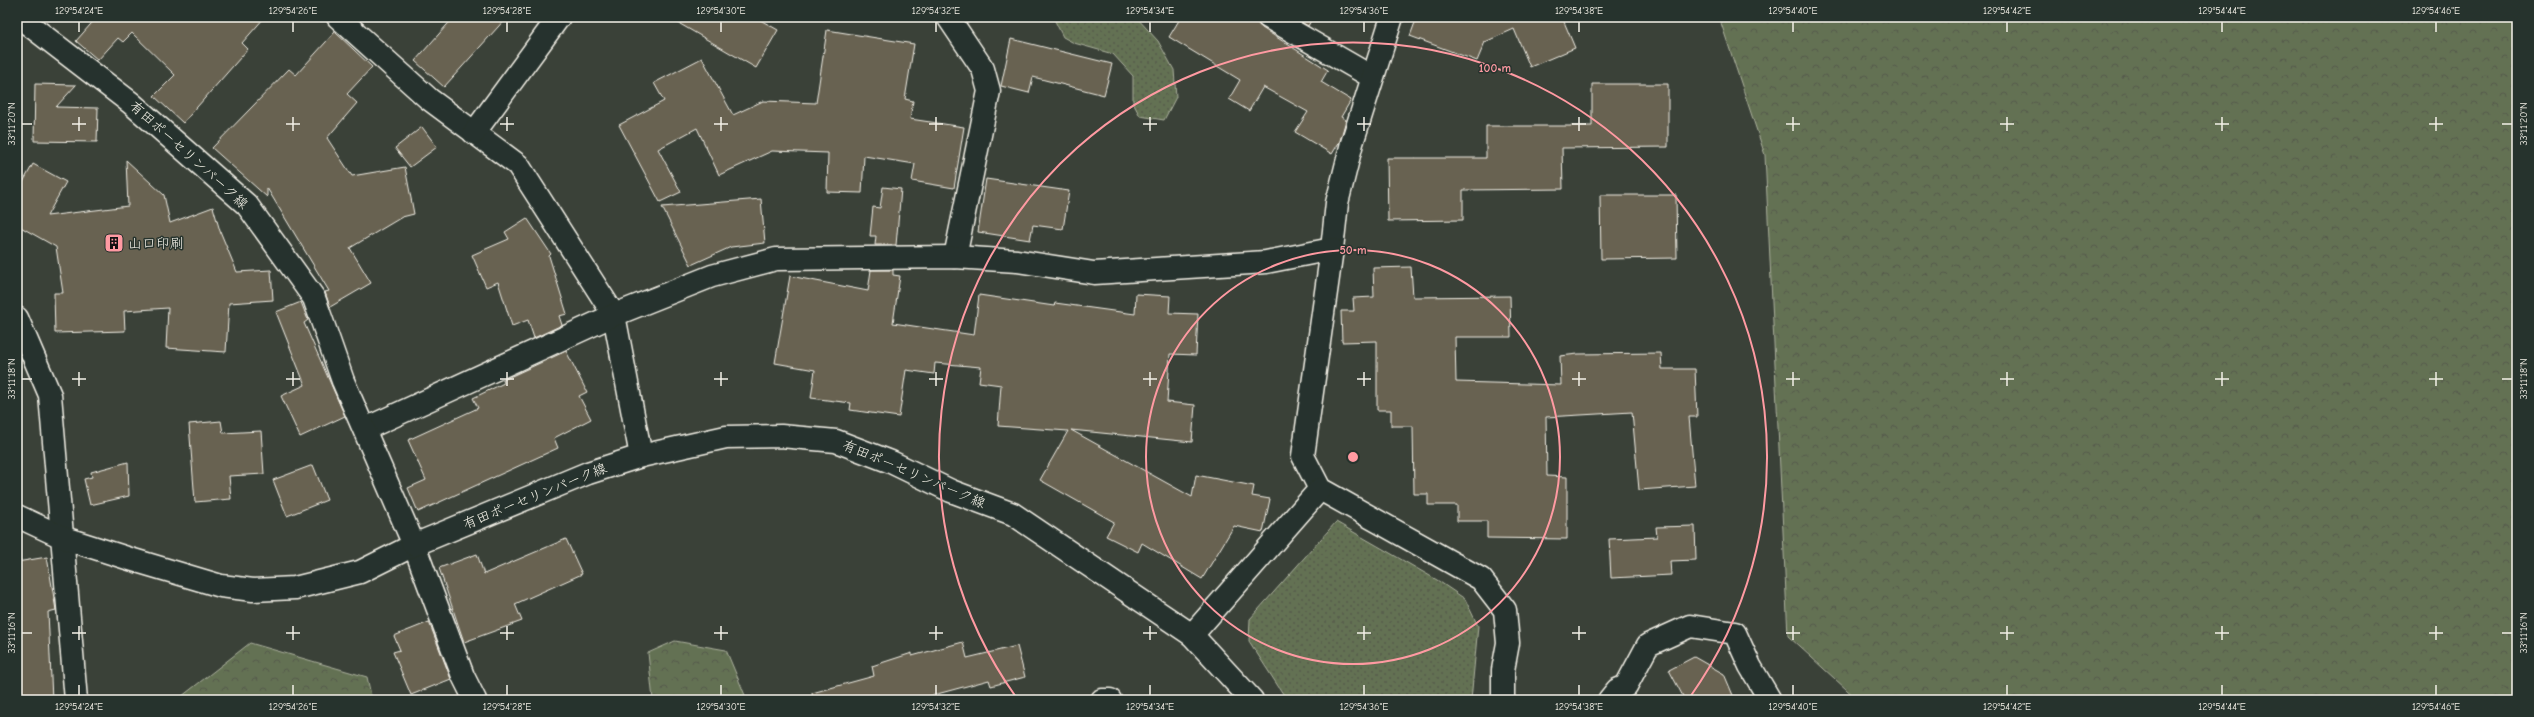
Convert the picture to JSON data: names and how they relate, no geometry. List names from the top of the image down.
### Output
{
  "streets": {
    "street": ["有田ポーセリンパーク線"]
  },
  "places": {
    "building": ["山口印刷"]
  },
  "coordinates": [
    "129°54'24\"E",
    "129°54'26\"E",
    "129°54'28\"E",
    "129°54'30\"E",
    "129°54'32\"E",
    "129°54'34\"E",
    "129°54'36\"E",
    "129°54'38\"E",
    "129°54'40\"E",
    "129°54'42\"E",
    "129°54'44\"E",
    "129°54'46\"E",
    "33°11'20\"N",
    "33°11'18\"N",
    "33°11'16\"N"
  ],
  "rings": ["100 m", "50 m"]
}
